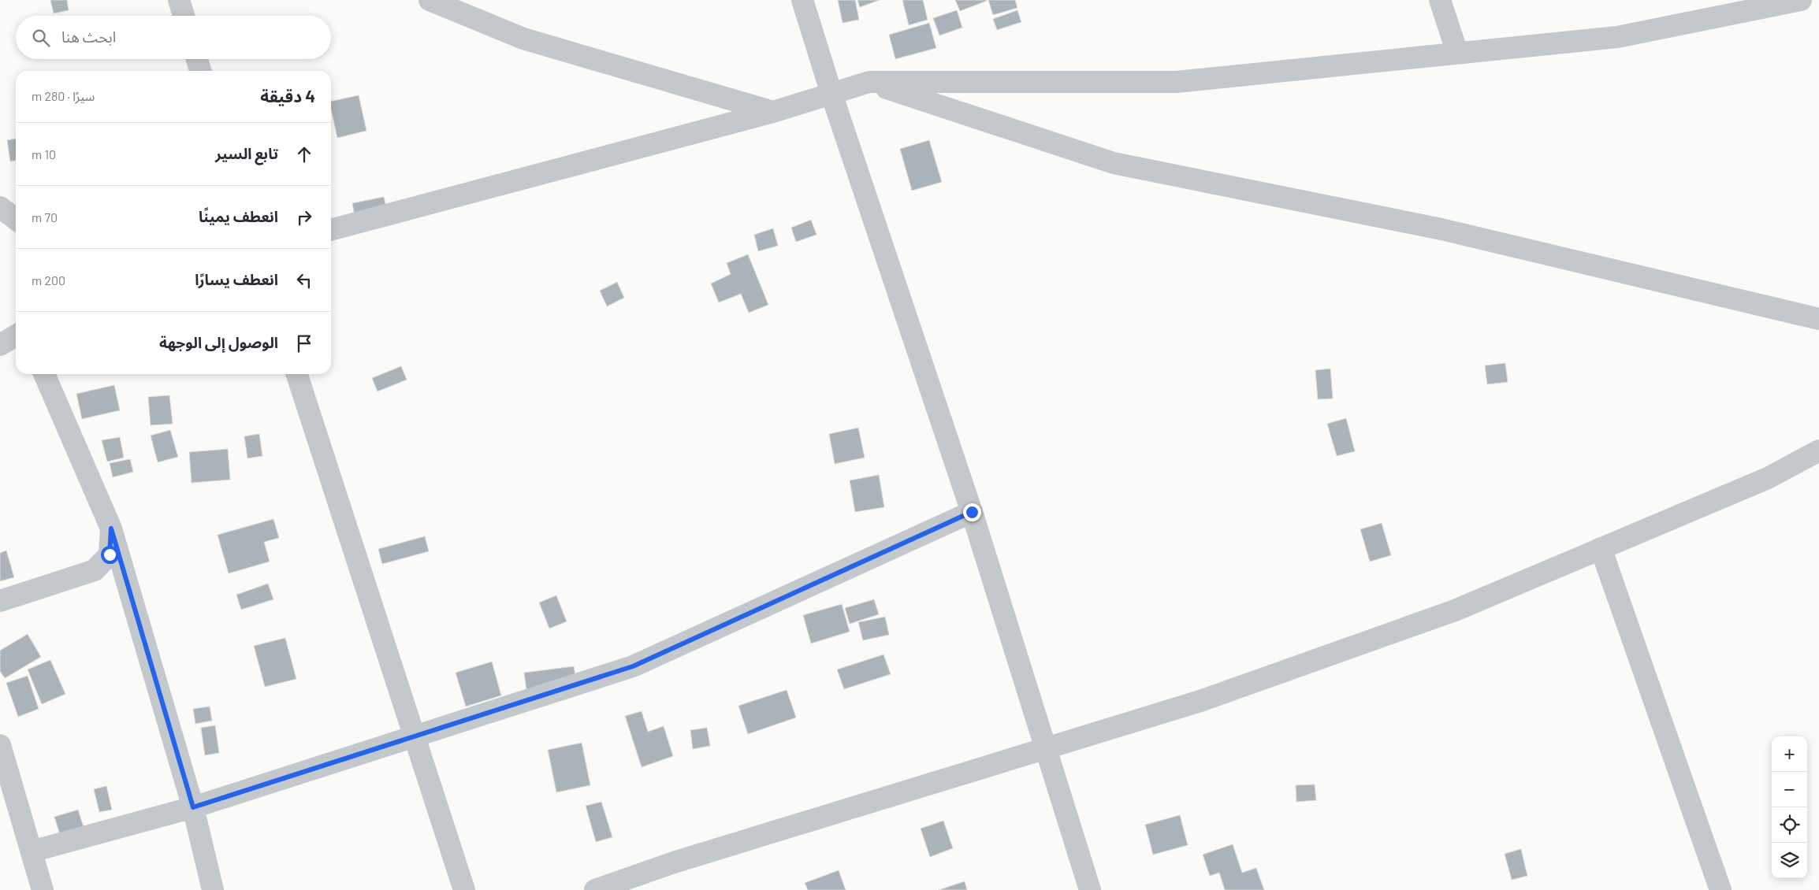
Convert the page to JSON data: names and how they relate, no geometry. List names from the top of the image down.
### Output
{
  "page": {
    "search": "ابحث هنا",
    "heading": ["4 دقيقة", "سيرًا · 280 m"],
    "list": [
      ["تابع السير", "10 m"],
      ["انعطف يمينًا", "70 m"],
      ["انعطف يسارًا", "200 m"],
      "الوصول إلى الوجهة"
    ],
    "map_buttons": ["+", "−"]
  }
}
